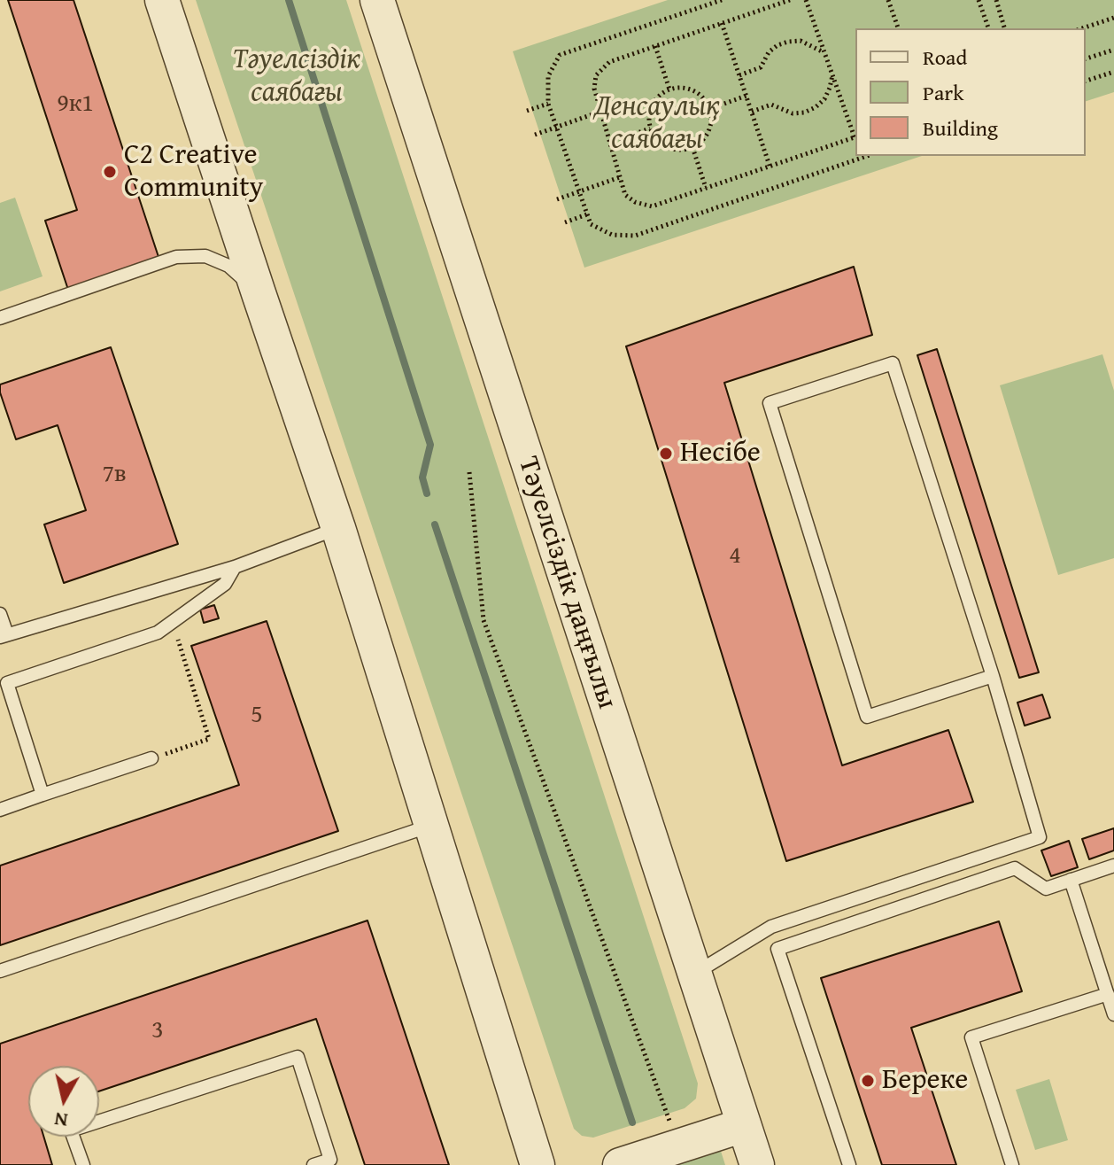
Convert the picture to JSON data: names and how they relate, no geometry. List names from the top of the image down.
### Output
{
  "streets": {
    "street": ["Тәуелсіздік даңғылы"]
  },
  "parks": ["Тәуелсіздік саябағы", "Денсаулық саябағы"],
  "places": ["C2 Creative Community", "Несiбе", "Береке"],
  "house_numbers": [
    "9к1",
    "7в",
    "4",
    "5",
    "3"
  ],
  "legend": ["Road", "Park", "Building"],
  "north": "bottom"
}
